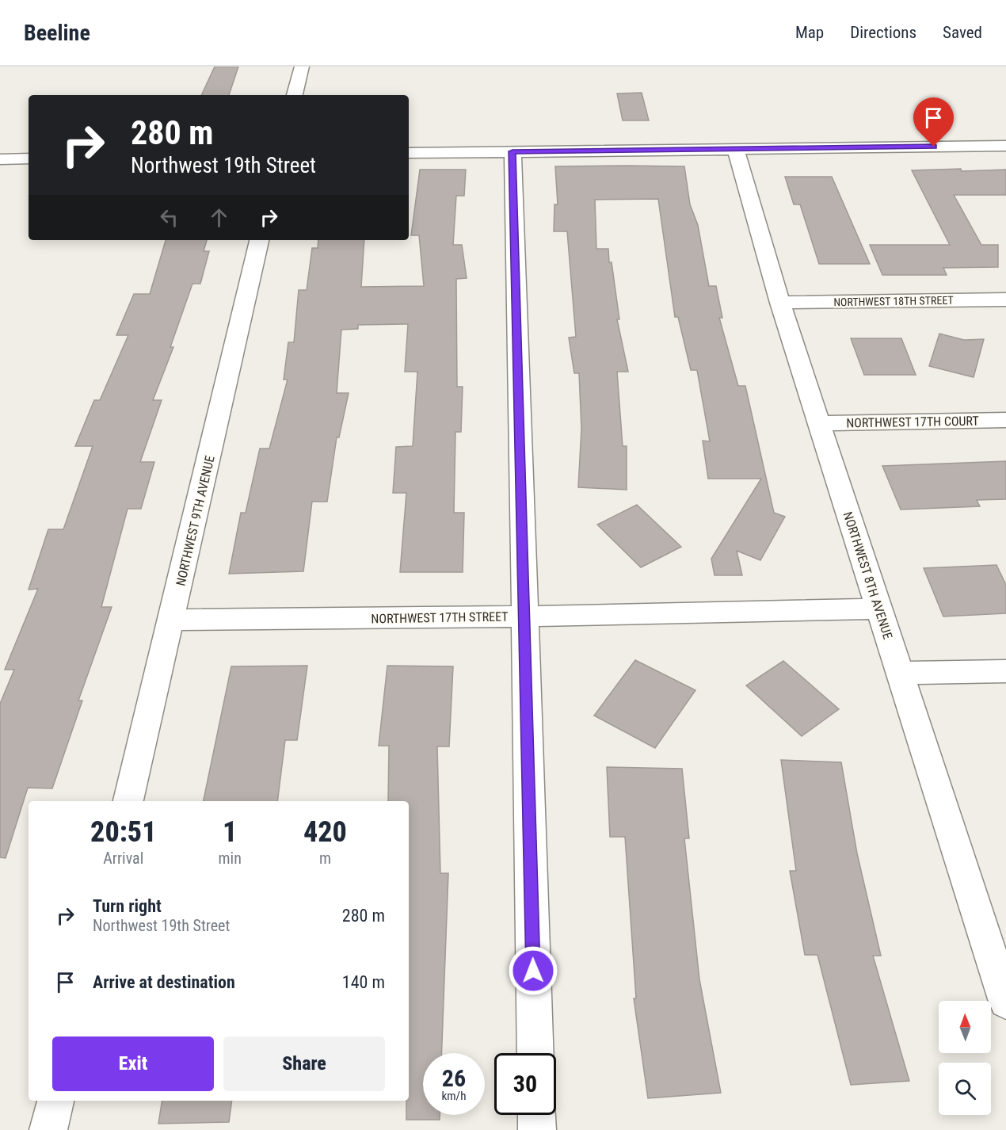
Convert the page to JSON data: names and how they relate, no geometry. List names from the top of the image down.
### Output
{
  "streets": {
    "street": [
      "NORTHWEST 18TH STREET",
      "NORTHWEST 17TH COURT",
      "NORTHWEST 9TH AVENUE",
      "NORTHWEST 8TH AVENUE",
      "NORTHWEST 17TH STREET"
    ]
  },
  "crossings": [
    ["NORTHWEST 18TH STREET", "NORTHWEST 8TH AVENUE"],
    ["NORTHWEST 17TH COURT", "NORTHWEST 8TH AVENUE"],
    ["NORTHWEST 9TH AVENUE", "NORTHWEST 17TH STREET"],
    ["NORTHWEST 8TH AVENUE", "NORTHWEST 17TH STREET"]
  ],
  "north": "top",
  "page": {
    "header": "Beeline",
    "nav": ["Map", "Directions", "Saved"],
    "turn": ["280 m", "Northwest 19th Street"],
    "eta": [
      "20:51",
      "Arrival",
      "1",
      "min",
      "420",
      "m"
    ],
    "list": [
      {
        "name": "Turn right",
        "note": "Northwest 19th Street",
        "value": "280 m"
      },
      {
        "name": "Arrive at destination",
        "value": "140 m"
      }
    ],
    "buttons": ["Exit", "Share"],
    "speed": "26 km/h",
    "limit": "30"
  }
}
